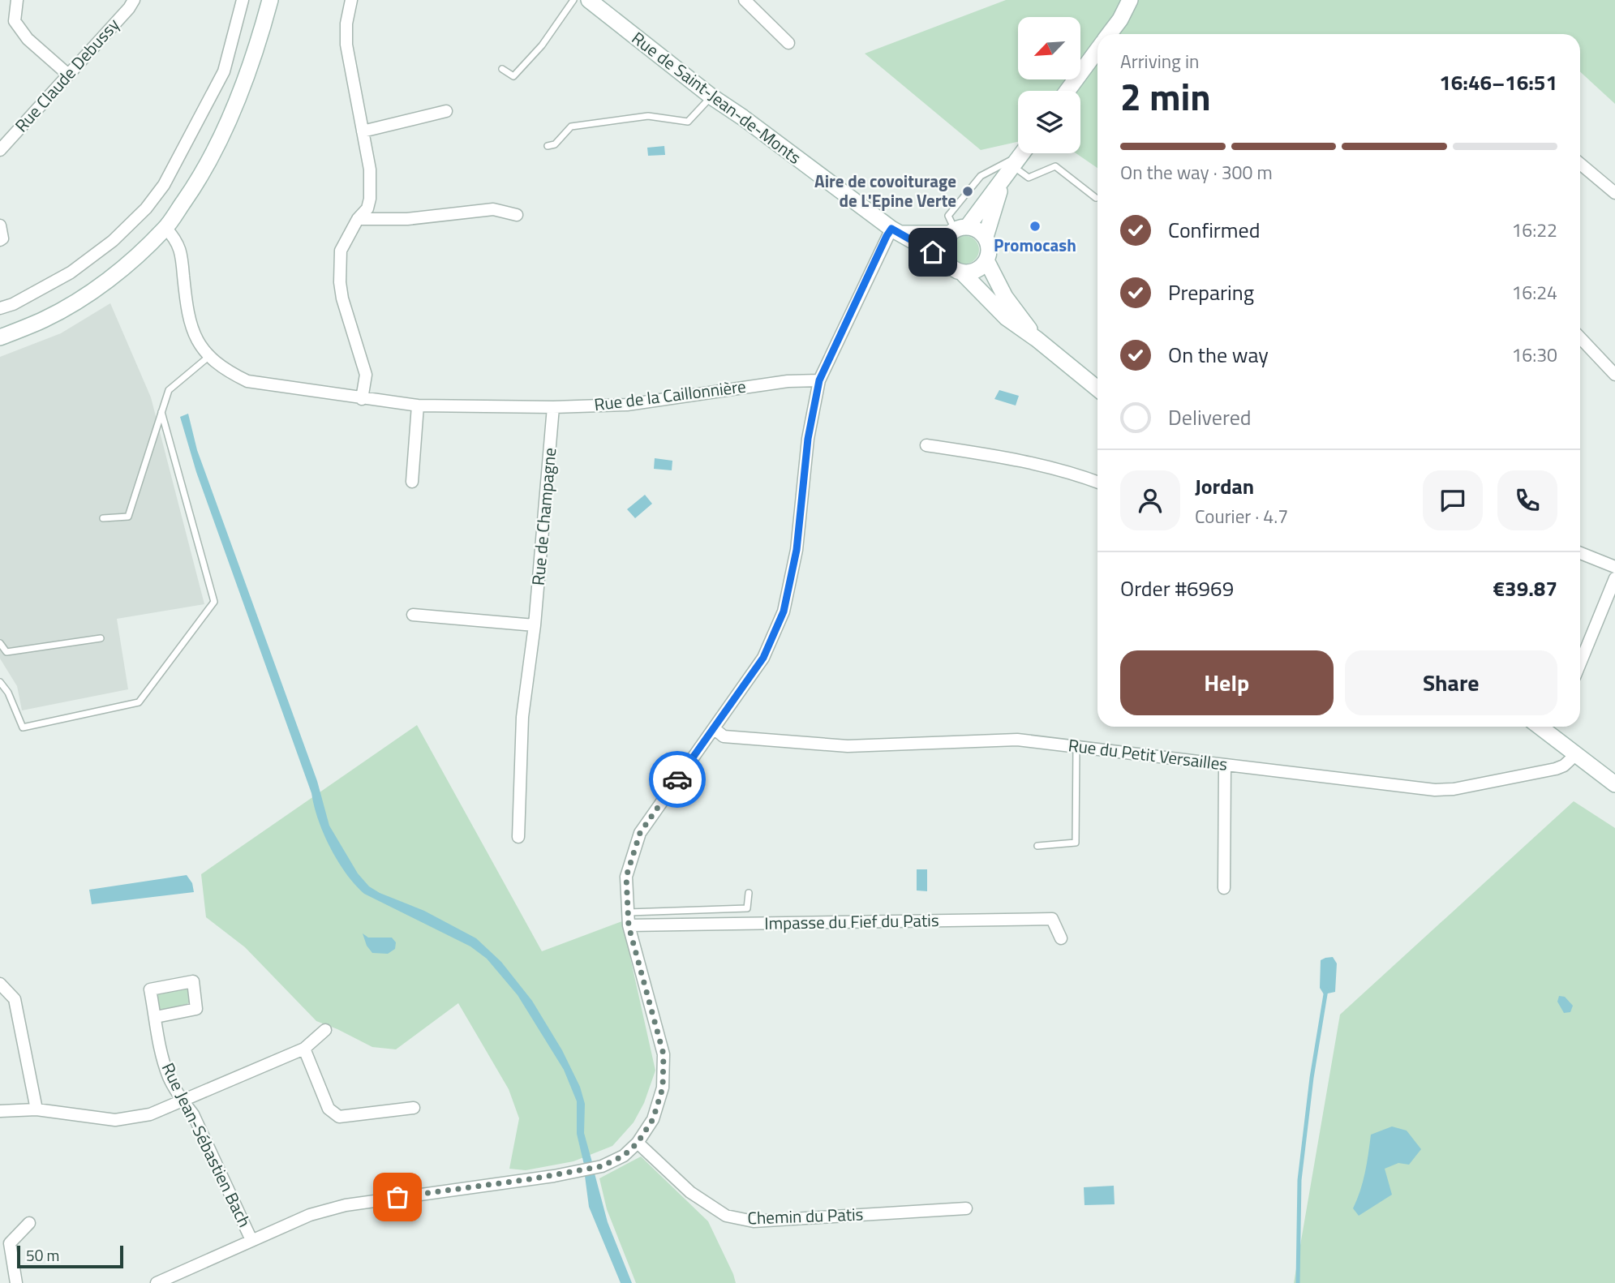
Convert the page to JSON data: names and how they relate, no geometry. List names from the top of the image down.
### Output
{
  "streets": {
    "main road": ["Rue de Saint-Jean-de-Monts"],
    "street": [
      "Rue Claude Debussy",
      "Rue de la Caillonnière",
      "Rue de Champagne",
      "Rue du Petit Versailles",
      "Impasse du Fief du Patis",
      "Rue Jean-Sébastien Bach",
      "Chemin du Patis"
    ]
  },
  "crossings": [
    ["Rue de la Caillonnière", "Rue de Champagne"]
  ],
  "places": ["Aire de covoiturage de L'Epine Verte", "Promocash"],
  "scale_bar": "50 m",
  "north": "bottom left",
  "page": {
    "heading": ["2 min", "Arriving in", "16:46–16:51"],
    "panel": [
      "Jordan",
      "Courier · 4.7",
      "Order #6969",
      "€39.87"
    ],
    "bar": "On the way · 300 m",
    "list": [
      ["Confirmed", "16:22"],
      ["Preparing", "16:24"],
      ["On the way", "16:30"],
      "Delivered"
    ],
    "buttons": ["Help", "Share"],
    "scale": "50 m"
  }
}
